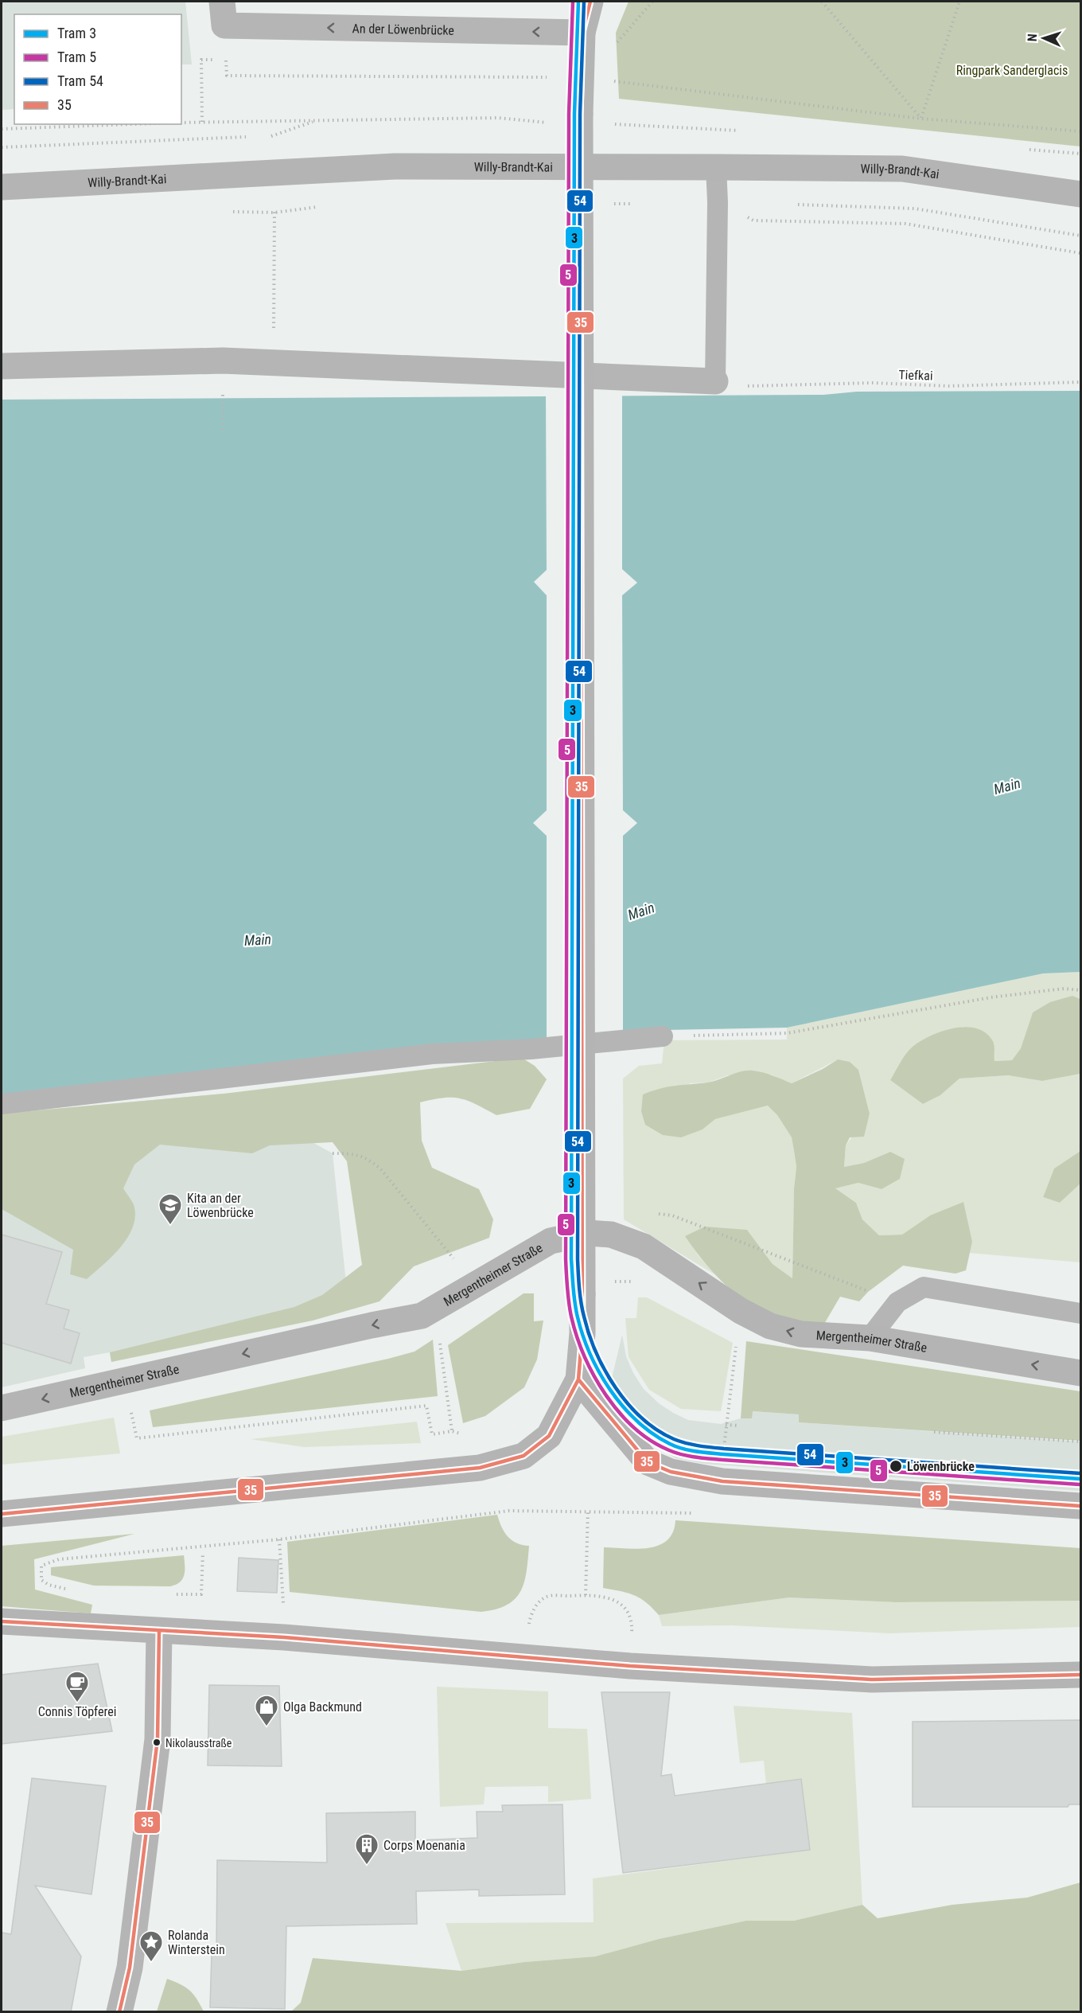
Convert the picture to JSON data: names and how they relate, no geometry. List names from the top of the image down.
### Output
{
  "streets": {
    "main road": ["Willy-Brandt-Kai", "Mergentheimer Straße"],
    "street": ["An der Löwenbrücke"],
    "path": ["Tiefkai"]
  },
  "one_way": ["An der Löwenbrücke"],
  "water": ["Main"],
  "parks": ["Ringpark Sanderglacis"],
  "places": {
    "school or university": ["Kita an der Löwenbrücke"],
    "other": ["Löwenbrücke", "Nikolausstraße"],
    "cafe": ["Connis Töpferei"],
    "shop": ["Olga Backmund"],
    "building": ["Corps Moenania"],
    "place": ["Rolanda Winterstein"]
  },
  "lines": [
    "tram line 3",
    "tram line 5",
    "tram line 54",
    "transit line 35"
  ],
  "legend": [
    "Tram 3",
    "Tram 5",
    "Tram 54",
    "35"
  ],
  "north": "left"
}
